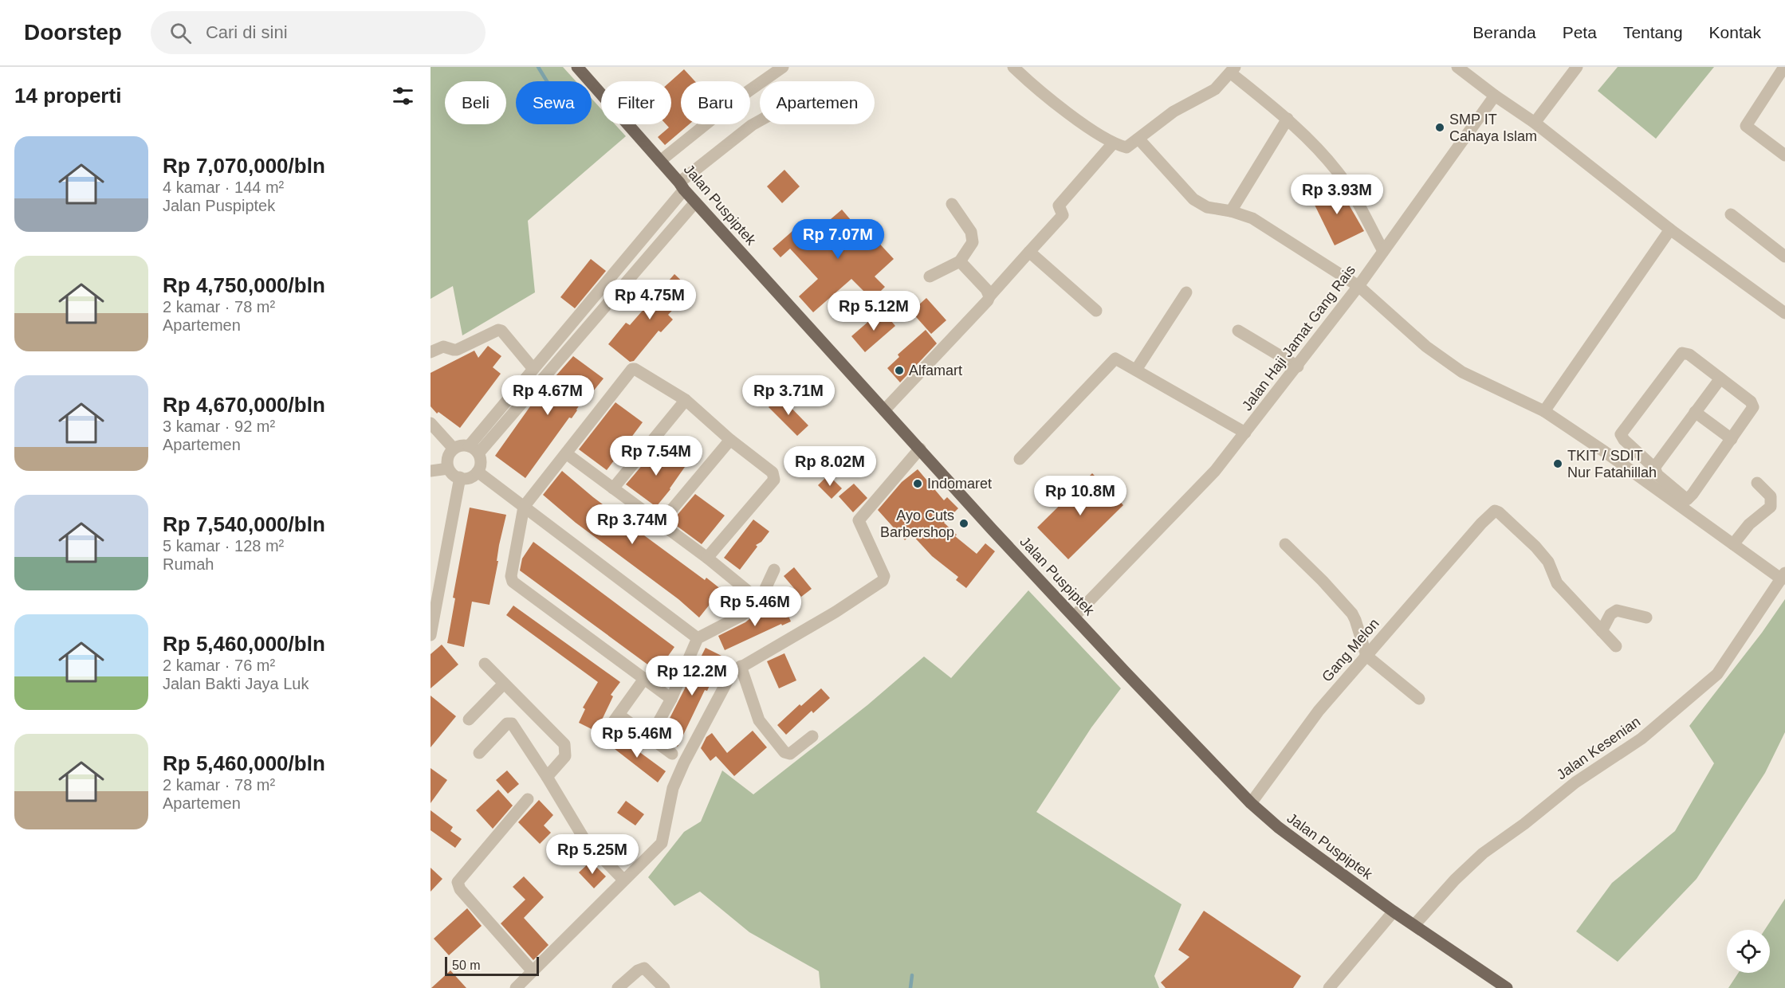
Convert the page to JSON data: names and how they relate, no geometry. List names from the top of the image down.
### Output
{
  "streets": {
    "main road": ["Jalan Puspiptek"],
    "street": ["Jalan Haji Jamat Gang Rais", "Gang Melon", "Jalan Kesenian"]
  },
  "crossings": [
    ["Jalan Puspiptek", "Jalan Haji Jamat Gang Rais"],
    ["Jalan Puspiptek", "Gang Melon"],
    ["Jalan Puspiptek", "Jalan Kesenian"]
  ],
  "places": [
    "SMP IT Cahaya Islam",
    "Alfamart",
    "TKIT / SDIT Nur Fatahillah",
    "Indomaret",
    "Ayo Cuts Barbershop"
  ],
  "scale_bar": "50 m",
  "page": {
    "header": "Doorstep",
    "search": "Cari di sini",
    "nav": [
      "Beranda",
      "Peta",
      "Tentang",
      "Kontak"
    ],
    "heading": "14 properti",
    "chip": [
      "Beli",
      "Sewa",
      "Filter",
      "Baru",
      "Apartemen"
    ],
    "list": [
      {
        "name": "Rp 7,070,000/bln",
        "note": "4 kamar · 144 m² · Jalan Puspiptek"
      },
      {
        "name": "Rp 4,750,000/bln",
        "note": "2 kamar · 78 m² · Apartemen"
      },
      {
        "name": "Rp 4,670,000/bln",
        "note": "3 kamar · 92 m² · Apartemen"
      },
      {
        "name": "Rp 7,540,000/bln",
        "note": "5 kamar · 128 m² · Rumah"
      },
      {
        "name": "Rp 5,460,000/bln",
        "note": "2 kamar · 76 m² · Jalan Bakti Jaya Luk"
      },
      {
        "name": "Rp 5,460,000/bln",
        "note": "2 kamar · 78 m² · Apartemen"
      }
    ],
    "price": [
      "Rp 3.93M",
      "Rp 7.07M",
      "Rp 4.75M",
      "Rp 5.12M",
      "Rp 4.67M",
      "Rp 3.71M",
      "Rp 7.54M",
      "Rp 8.02M",
      "Rp 10.8M",
      "Rp 3.74M",
      "Rp 5.46M",
      "Rp 12.2M",
      "Rp 5.46M",
      "Rp 5.25M"
    ],
    "scale": "50 m"
  }
}
